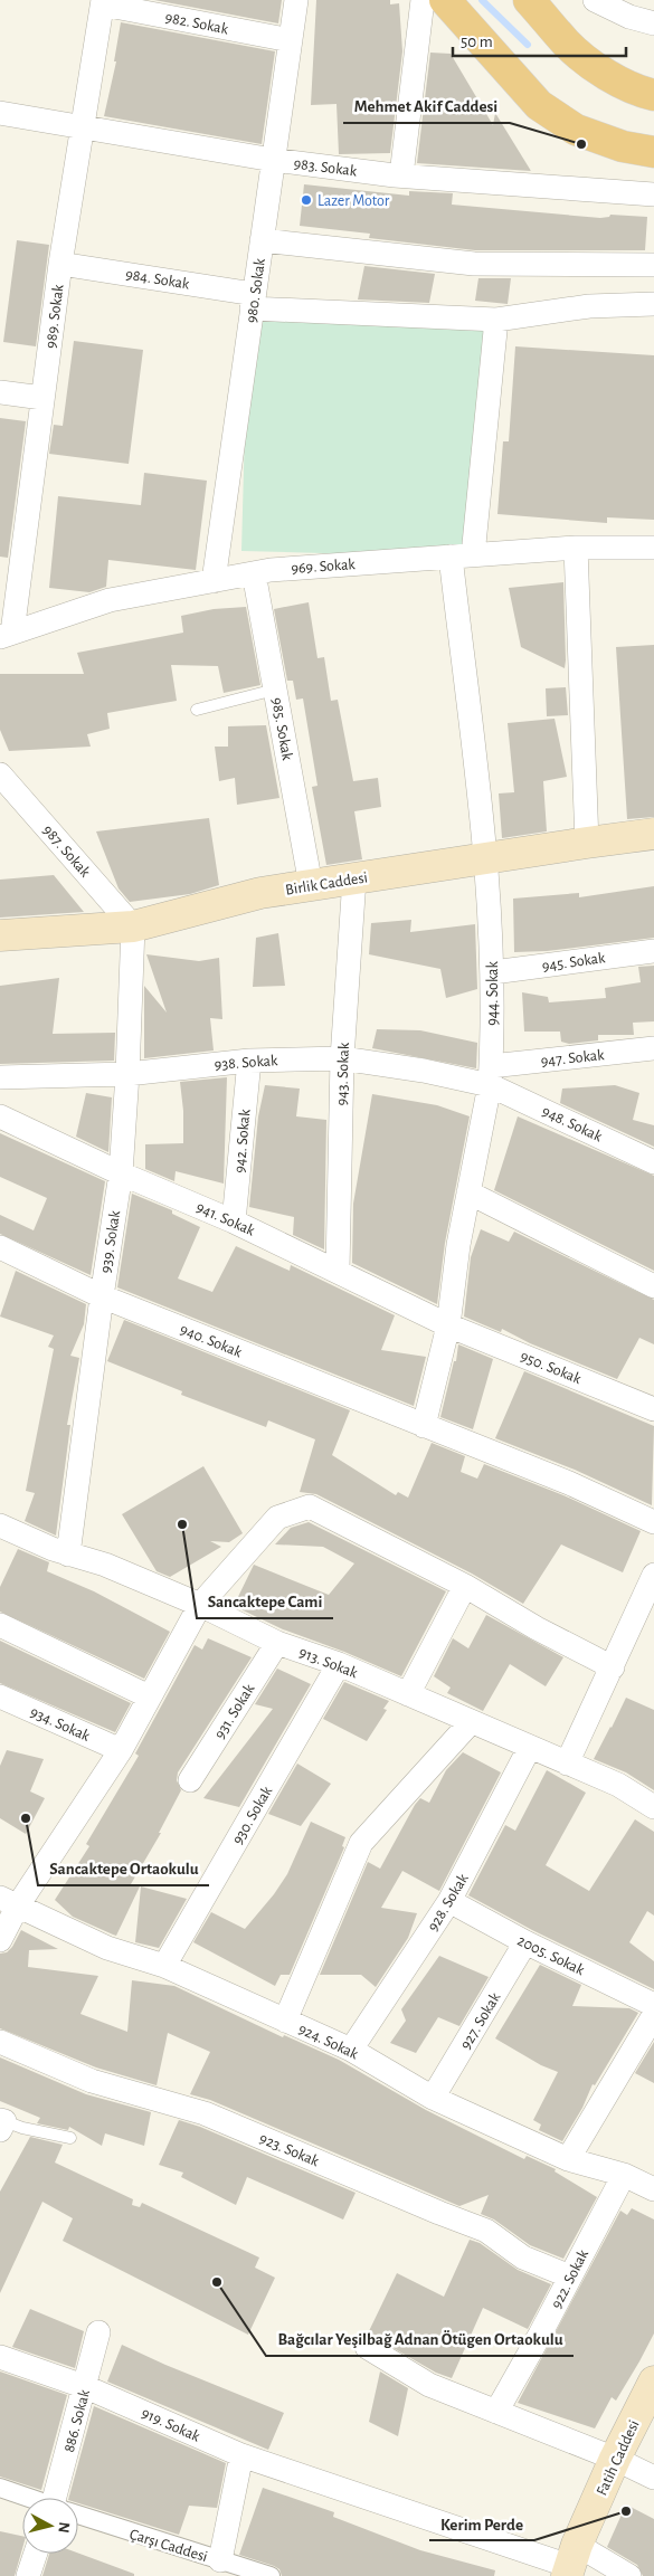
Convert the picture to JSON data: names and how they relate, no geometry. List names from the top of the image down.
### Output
{
  "streets": {
    "main road": ["Birlik Caddesi", "Fatih Caddesi"],
    "street": [
      "982. Sokak",
      "983. Sokak",
      "984. Sokak",
      "980. Sokak",
      "989. Sokak",
      "969. Sokak",
      "985. Sokak",
      "987. Sokak",
      "945. Sokak",
      "944. Sokak",
      "947. Sokak",
      "938. Sokak",
      "943. Sokak",
      "948. Sokak",
      "942. Sokak",
      "941. Sokak",
      "939. Sokak",
      "940. Sokak",
      "950. Sokak",
      "913. Sokak",
      "931. Sokak",
      "934. Sokak",
      "930. Sokak",
      "928. Sokak",
      "2005. Sokak",
      "927. Sokak",
      "924. Sokak",
      "923. Sokak",
      "922. Sokak",
      "886. Sokak",
      "919. Sokak",
      "Çarşı Caddesi"
    ]
  },
  "crossings": [
    ["982. Sokak", "980. Sokak"],
    ["982. Sokak", "989. Sokak"],
    ["983. Sokak", "980. Sokak"],
    ["983. Sokak", "989. Sokak"],
    ["984. Sokak", "980. Sokak"],
    ["984. Sokak", "989. Sokak"],
    ["984. Sokak", "944. Sokak"],
    ["980. Sokak", "969. Sokak"],
    ["989. Sokak", "969. Sokak"],
    ["969. Sokak", "985. Sokak"],
    ["969. Sokak", "944. Sokak"],
    ["985. Sokak", "Birlik Caddesi"],
    ["987. Sokak", "Birlik Caddesi"],
    ["987. Sokak", "939. Sokak"],
    ["Birlik Caddesi", "944. Sokak"],
    ["Birlik Caddesi", "943. Sokak"],
    ["Birlik Caddesi", "939. Sokak"],
    ["945. Sokak", "944. Sokak"],
    ["944. Sokak", "947. Sokak"],
    ["944. Sokak", "938. Sokak"],
    ["944. Sokak", "948. Sokak"],
    ["944. Sokak", "941. Sokak"],
    ["944. Sokak", "940. Sokak"],
    ["944. Sokak", "950. Sokak"],
    ["947. Sokak", "938. Sokak"],
    ["947. Sokak", "948. Sokak"],
    ["938. Sokak", "943. Sokak"],
    ["938. Sokak", "948. Sokak"],
    ["938. Sokak", "942. Sokak"],
    ["938. Sokak", "939. Sokak"],
    ["943. Sokak", "941. Sokak"],
    ["942. Sokak", "941. Sokak"],
    ["941. Sokak", "939. Sokak"],
    ["941. Sokak", "950. Sokak"],
    ["939. Sokak", "940. Sokak"],
    ["939. Sokak", "913. Sokak"],
    ["913. Sokak", "931. Sokak"],
    ["913. Sokak", "930. Sokak"],
    ["913. Sokak", "928. Sokak"],
    ["930. Sokak", "924. Sokak"],
    ["928. Sokak", "2005. Sokak"],
    ["928. Sokak", "924. Sokak"],
    ["2005. Sokak", "927. Sokak"],
    ["927. Sokak", "924. Sokak"],
    ["924. Sokak", "922. Sokak"],
    ["923. Sokak", "922. Sokak"],
    ["886. Sokak", "919. Sokak"],
    ["919. Sokak", "Fatih Caddesi"]
  ],
  "places": [
    "Mehmet Akif Caddesi",
    "Lazer Motor",
    "Sancaktepe Cami",
    "Sancaktepe Ortaokulu",
    "Bağcılar Yeşilbağ Adnan Ötügen Ortaokulu",
    "Kerim Perde"
  ],
  "scale_bar": "50 m",
  "north": "right"
}
